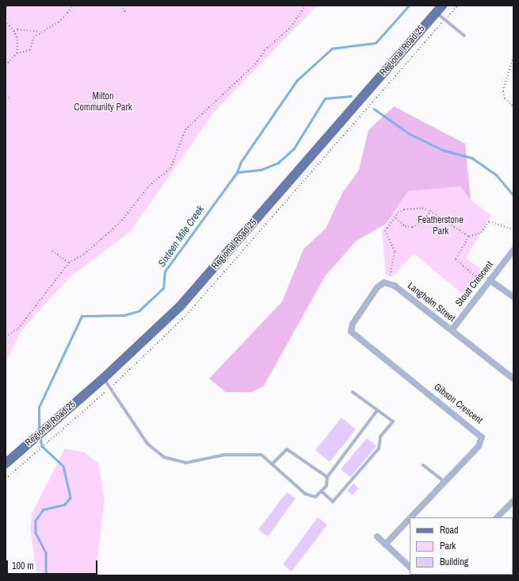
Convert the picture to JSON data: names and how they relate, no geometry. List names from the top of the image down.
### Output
{
  "streets": {
    "main road": ["Regional Road 25"],
    "street": ["Stoutt Crescent", "Langholm Street", "Gibson Crescent"]
  },
  "crossings": [
    ["Stoutt Crescent", "Langholm Street"],
    ["Langholm Street", "Gibson Crescent"]
  ],
  "water": ["Sixteen Mile Creek"],
  "parks": ["Milton Community Park", "Featherstone Park"],
  "legend": ["Road", "Park", "Building"],
  "scale_bar": "100 m"
}
